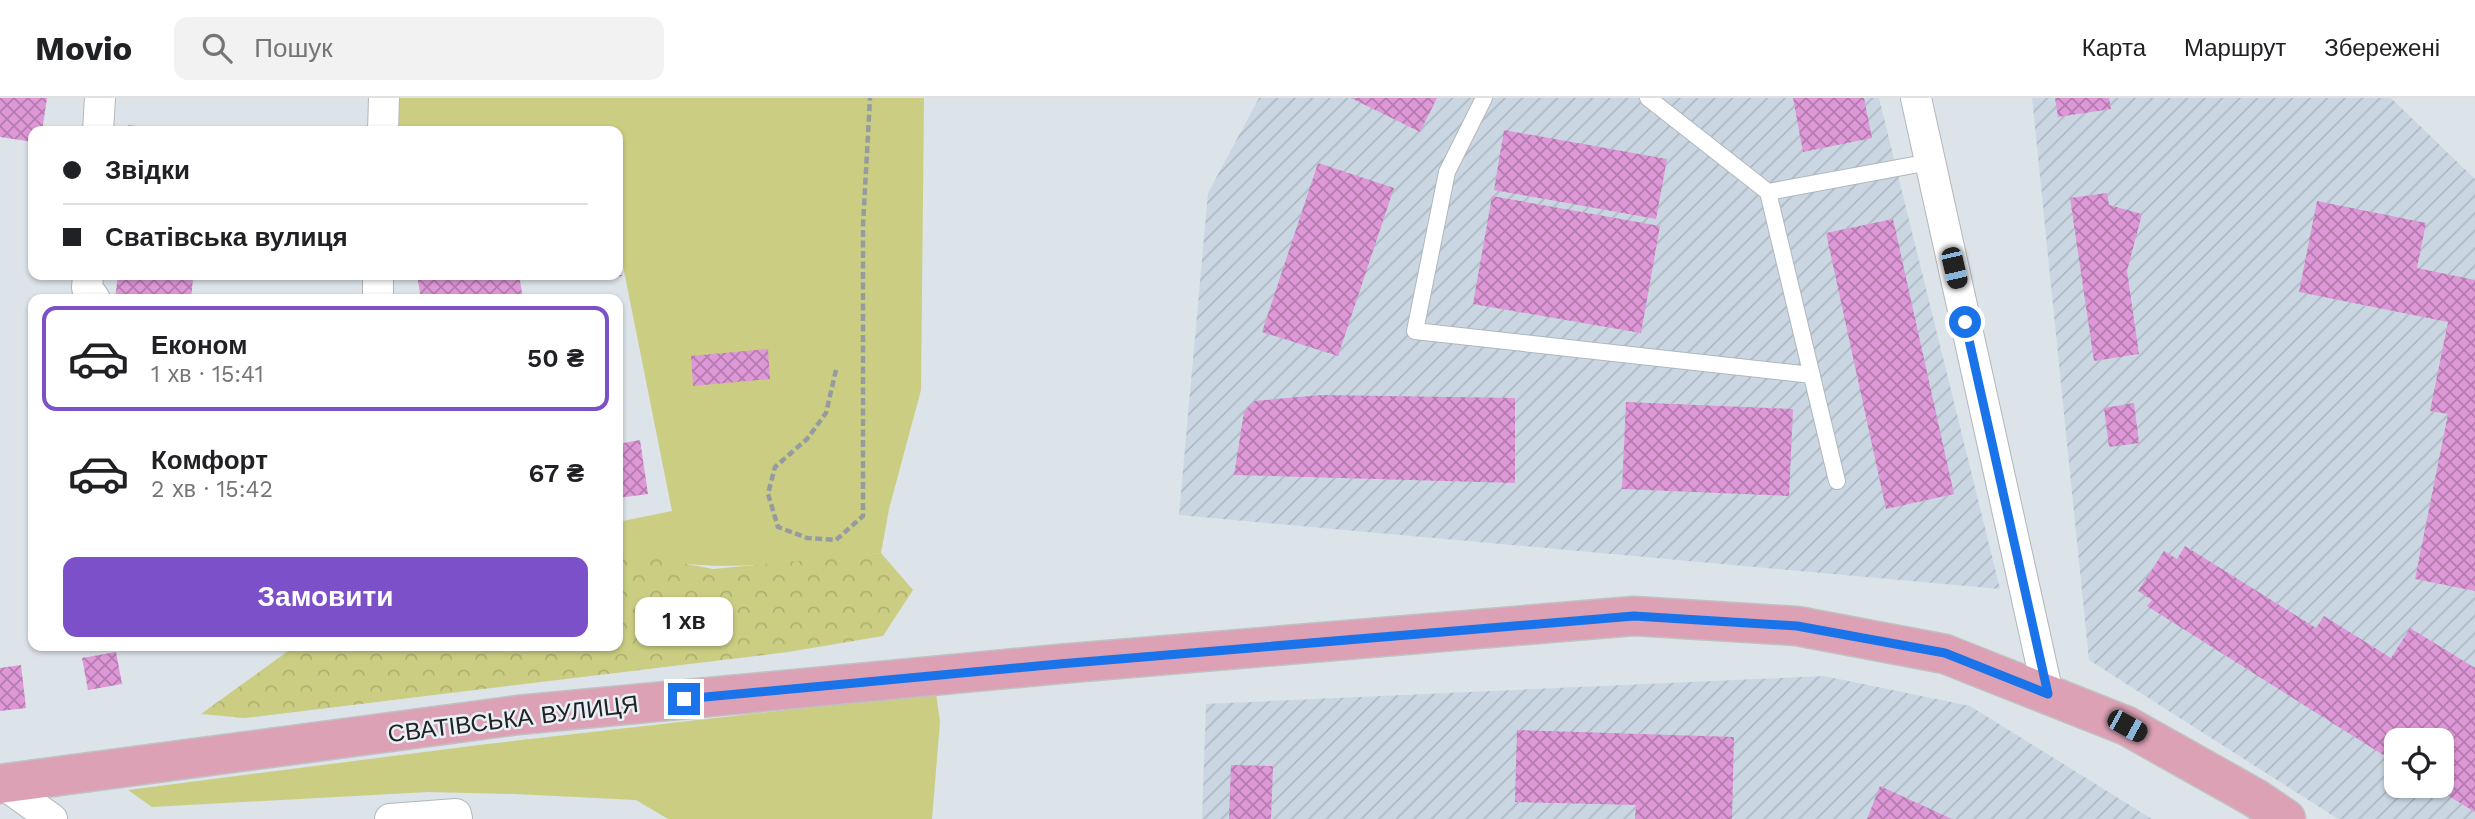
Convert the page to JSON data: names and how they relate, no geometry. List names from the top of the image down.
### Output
{
  "streets": {
    "main road": ["СВАТІВСЬКА ВУЛИЦЯ"]
  },
  "page": {
    "header": "Movio",
    "search": "Пошук",
    "nav": ["Карта", "Маршрут", "Збережені"],
    "banner": ["Звідки", "Сватівська вулиця"],
    "list": [
      {
        "name": "Економ",
        "note": "1 хв · 15:41",
        "value": "50 ₴"
      },
      {
        "name": "Комфорт",
        "note": "2 хв · 15:42",
        "value": "67 ₴"
      }
    ],
    "buttons": "Замовити",
    "bubble": "1 хв"
  }
}
